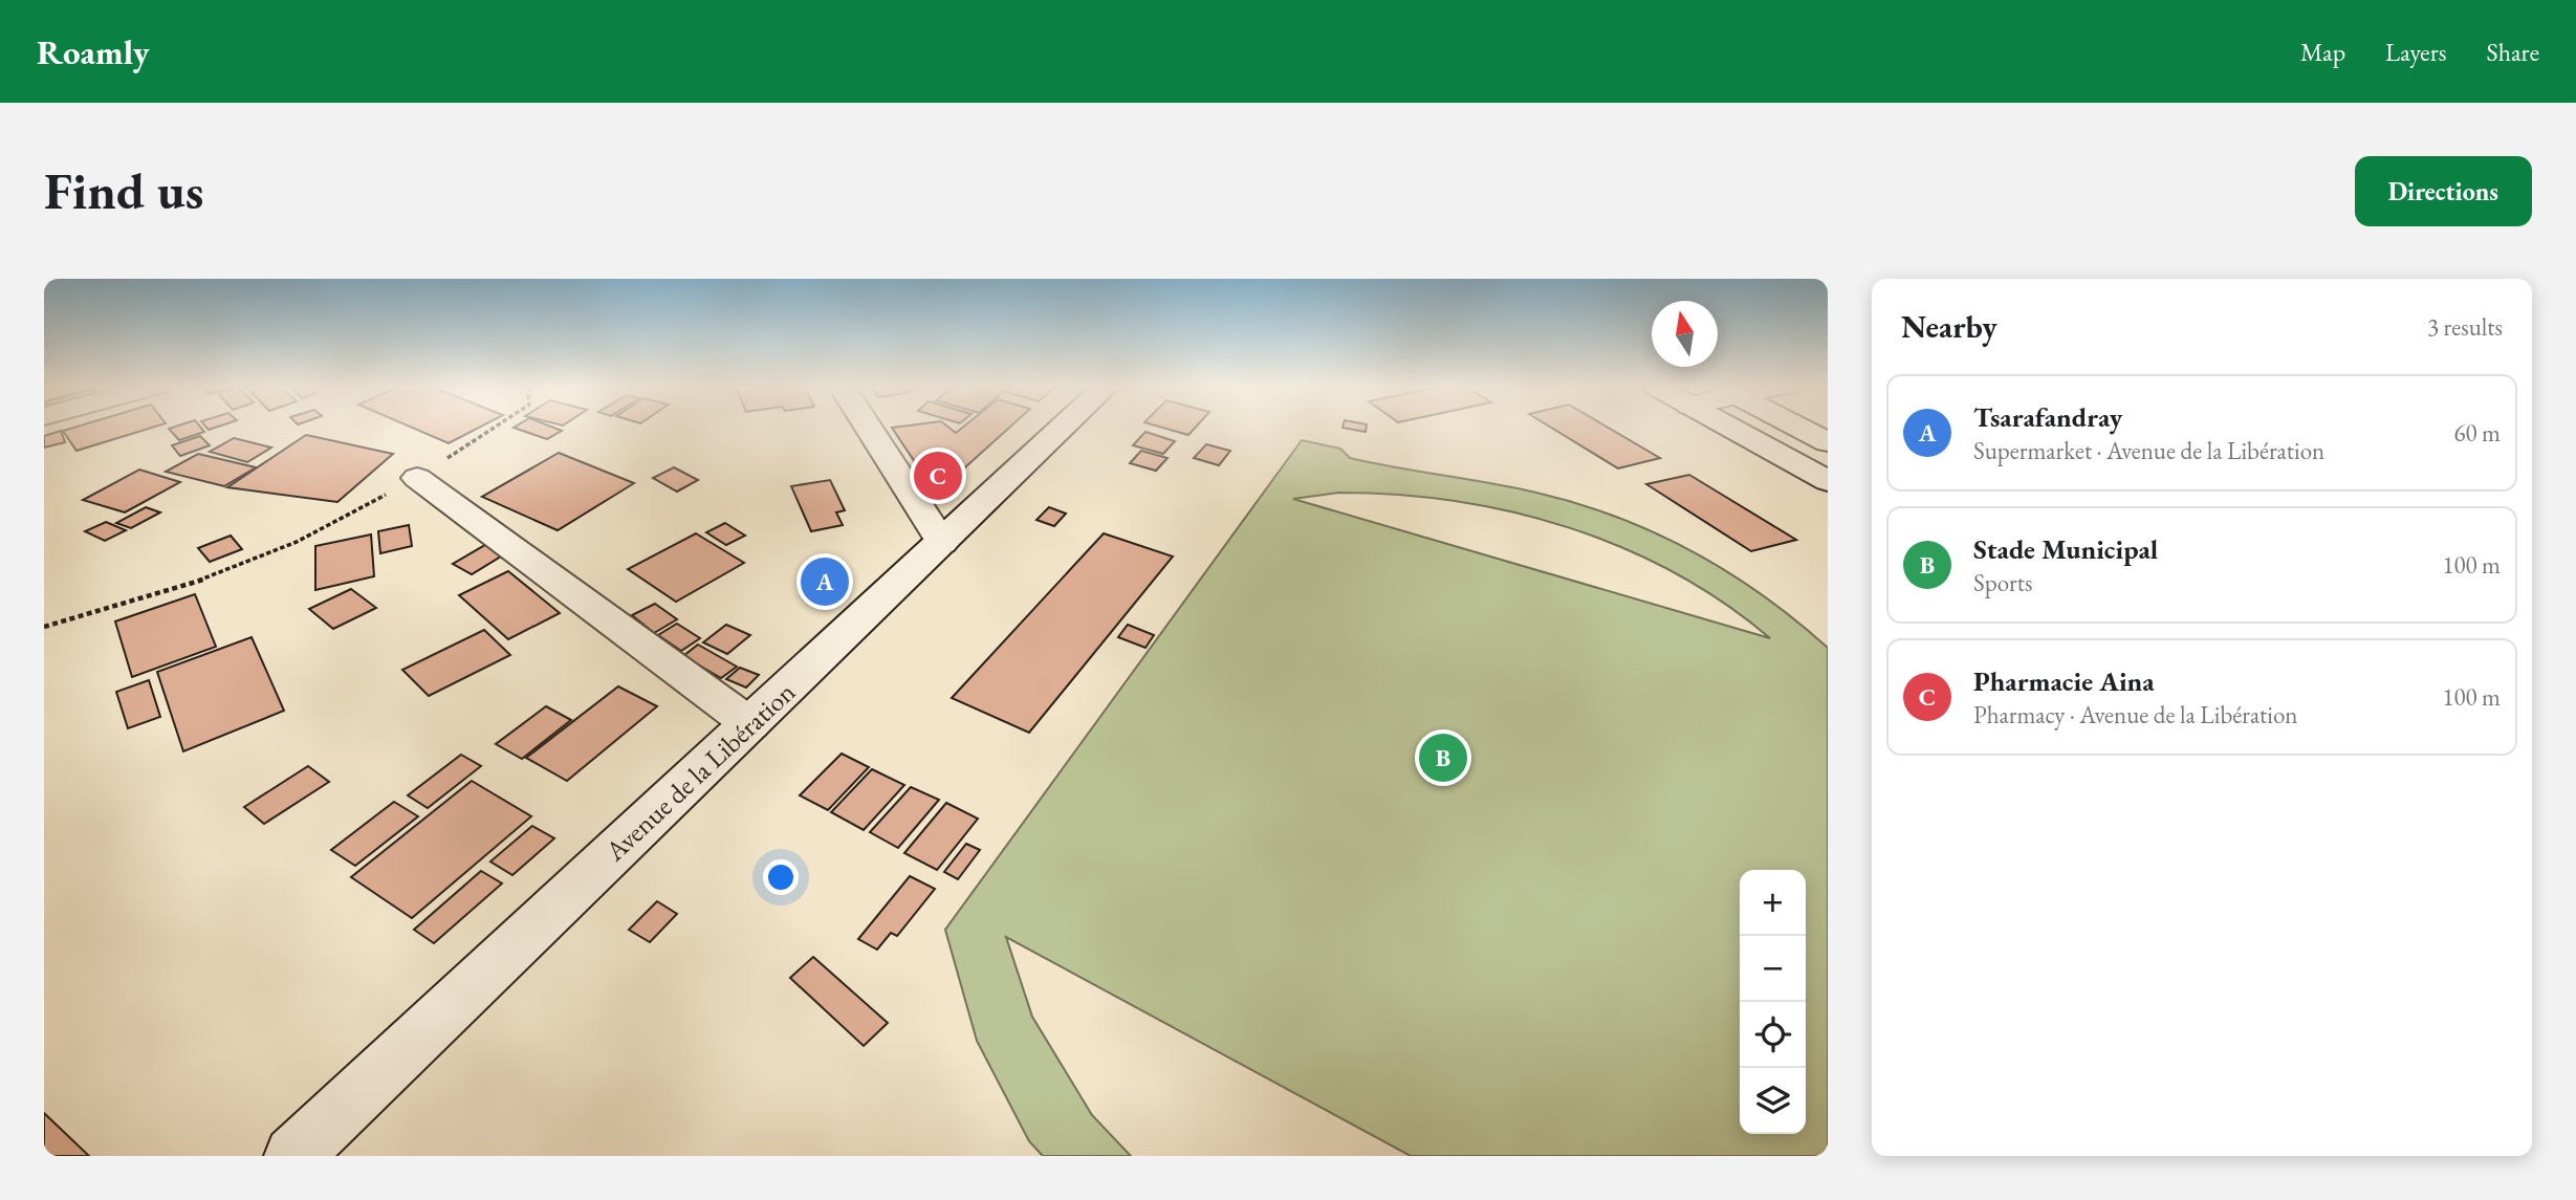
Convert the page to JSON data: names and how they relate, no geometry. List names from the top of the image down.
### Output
{
  "streets": {
    "main road": ["Avenue de la Libération"]
  },
  "north": "top",
  "page": {
    "header": "Roamly",
    "nav": ["Map", "Layers", "Share"],
    "buttons": "Directions",
    "title": "Find us",
    "heading": ["Nearby", "3 results"],
    "list": [
      {
        "mark": "A",
        "name": "Tsarafandray",
        "note": "Supermarket · Avenue de la Libération",
        "value": "60 m"
      },
      {
        "mark": "B",
        "name": "Stade Municipal",
        "note": "Sports",
        "value": "100 m"
      },
      {
        "mark": "C",
        "name": "Pharmacie Aina",
        "note": "Pharmacy · Avenue de la Libération",
        "value": "100 m"
      }
    ],
    "pins": ["C", "A", "B"],
    "map_buttons": ["+", "−"]
  }
}
